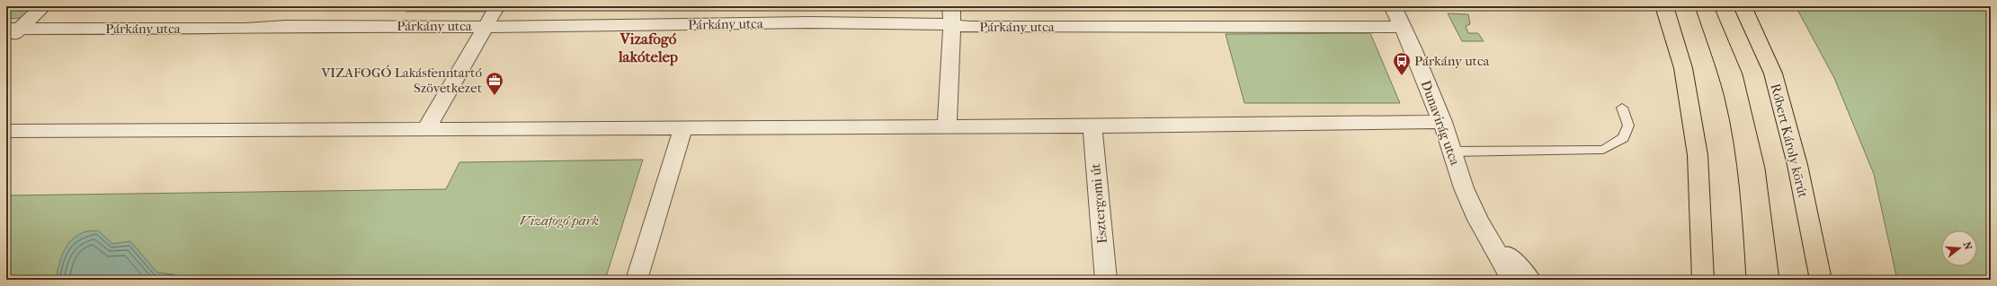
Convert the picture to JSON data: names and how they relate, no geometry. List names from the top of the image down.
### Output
{
  "streets": {
    "main road": ["Róbert Károly körút"],
    "street": ["Párkány utca", "Dunavirág utca", "Esztergomi út"]
  },
  "crossings": [
    ["Párkány utca", "Dunavirág utca"]
  ],
  "districts": ["Vizafogó lakótelep"],
  "parks": ["Vizafogó park"],
  "places": {
    "bus stop": ["Párkány utca"],
    "office": ["VIZAFOGÓ Lakásfenntartó Szövetkezet"]
  },
  "north": "right"
}
